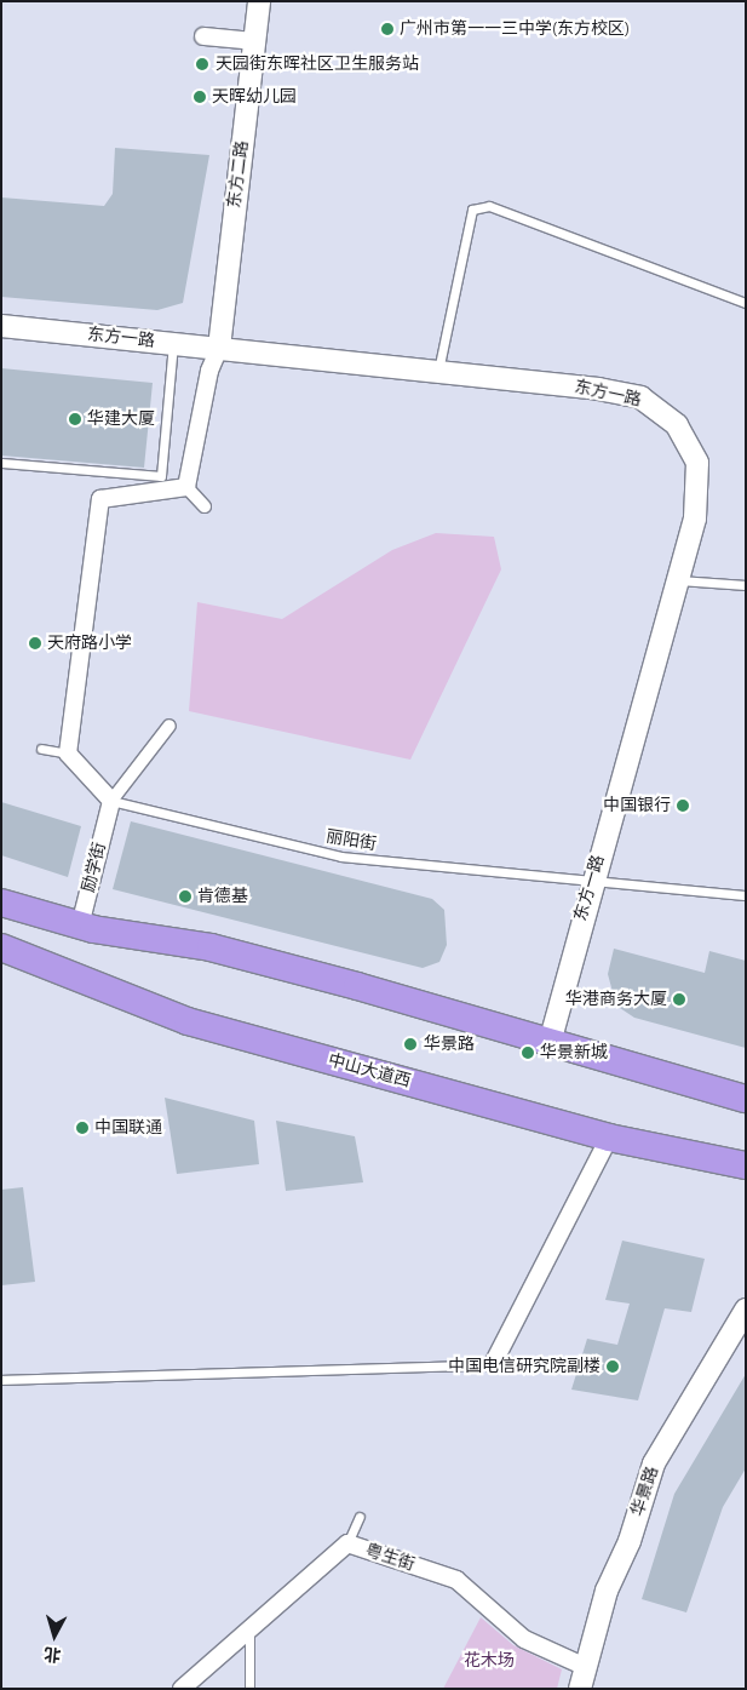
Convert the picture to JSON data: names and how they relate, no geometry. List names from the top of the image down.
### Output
{
  "streets": {
    "highway": ["中山大道西"],
    "street": [
      "东方二路",
      "东方一路",
      "励学街",
      "华景路",
      "粤生街"
    ],
    "lane": ["丽阳街"]
  },
  "crossings": [
    ["东方二路", "东方一路"],
    ["东方一路", "丽阳街"],
    ["丽阳街", "励学街"],
    ["华景路", "粤生街"]
  ],
  "parks": ["花木场"],
  "places": [
    "广州市第一一三中学(东方校区)",
    "天园街东晖社区卫生服务站",
    "天晖幼儿园",
    "华建大厦",
    "天府路小学",
    "中国银行",
    "肯德基",
    "华港商务大厦",
    "华景路",
    "华景新城",
    "中国联通",
    "中国电信研究院副楼"
  ],
  "north": "bottom"
}
